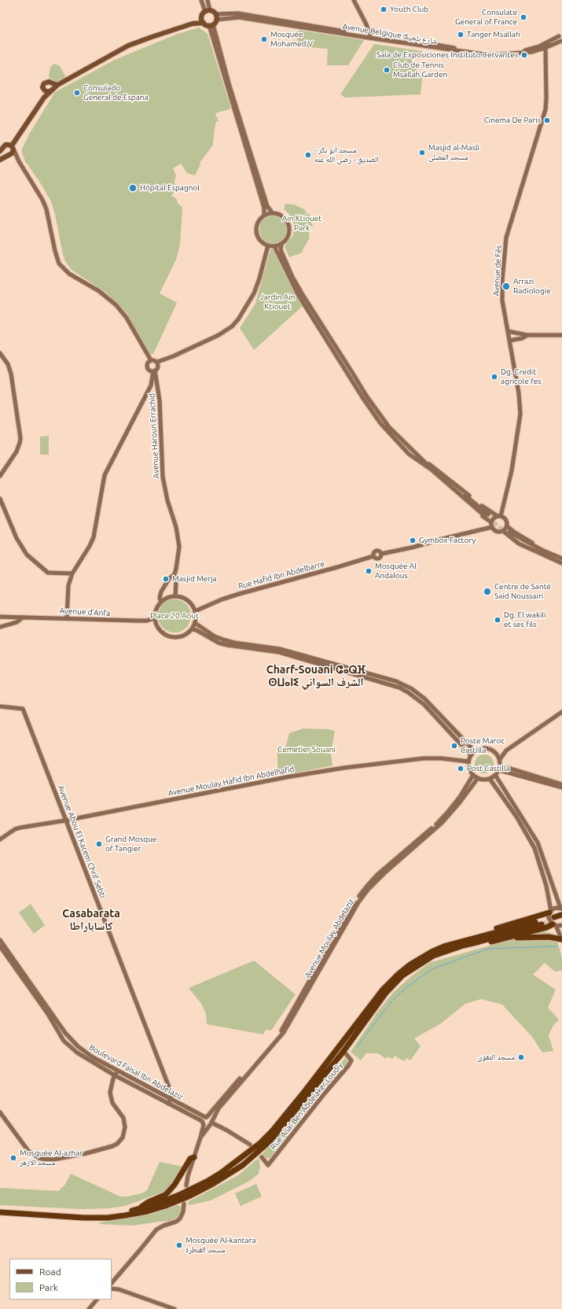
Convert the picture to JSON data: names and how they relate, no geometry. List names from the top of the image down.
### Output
{
  "streets": {
    "main road": [
      "Avenue Belgique شارع بلجيكا",
      "Avenue de Fès",
      "Avenue Haroun Errachid",
      "Rue Hafid Ibn Abdelbarre",
      "Avenue d'Anfa",
      "Avenue Moulay Hafid Ibn Abdelhafid",
      "Avenue Abou El Kacem Chrif Sebti",
      "Avenue Moulay Abdelaziz",
      "Boulevard Faisal Ibn Abdelaziz",
      "Rue Allal Ben Abdelaker Loudiy"
    ]
  },
  "crossings": [
    ["Avenue Belgique شارع بلجيكا", "Avenue de Fès"],
    ["Avenue de Fès", "Rue Hafid Ibn Abdelbarre"],
    ["Avenue Haroun Errachid", "Rue Hafid Ibn Abdelbarre"],
    ["Avenue Haroun Errachid", "Avenue d'Anfa"],
    ["Rue Hafid Ibn Abdelbarre", "Avenue d'Anfa"],
    ["Avenue Moulay Hafid Ibn Abdelhafid", "Avenue Abou El Kacem Chrif Sebti"],
    ["Avenue Moulay Hafid Ibn Abdelhafid", "Avenue Moulay Abdelaziz"],
    ["Avenue Abou El Kacem Chrif Sebti", "Boulevard Faisal Ibn Abdelaziz"],
    ["Avenue Moulay Abdelaziz", "Boulevard Faisal Ibn Abdelaziz"]
  ],
  "districts": ["Charf-Souani ⵛⴰⵕⴼ ⵙⵡⴰⵏⵉ الشرف السواني", "Casabarata كاساباراطا"],
  "parks": [
    "Ain Ktiouet Park",
    "Jardin Ain Ktiouet",
    "Place 20 Aout",
    "Cemetier Souani"
  ],
  "places": [
    "Youth Club",
    "Consulate General of France",
    "Tanger Msallah",
    "Mosquée Mohamed V",
    "Sala de Exposiciones Instituto Cervantes",
    "Club de Tennis Msallah Garden",
    "Consulado General de Espana",
    "Cinema De Paris",
    "Masjid al-Masli مسجد المصلى",
    "- مسجد أبو بكر الصديق - رضى الله عنه",
    "Hôpital Espagnol",
    "Arrazi Radiologie",
    "Dg. Credit agricole fes",
    "Gymbox Factory",
    "Mosquée Al Andalous",
    "Masjid Merja",
    "Centre de Santé Said Noussairi",
    "Dg. El wakili et ses fils",
    "Poste Maroc Castilla",
    "Post Castilla",
    "Grand Mosque of Tangier",
    "مسجد التقوى",
    "Mosquée Al-azhar مسجد الأزهر",
    "Mosquée Al-kantara مسجد القنطرة"
  ],
  "legend": ["Road", "Park"]
}
